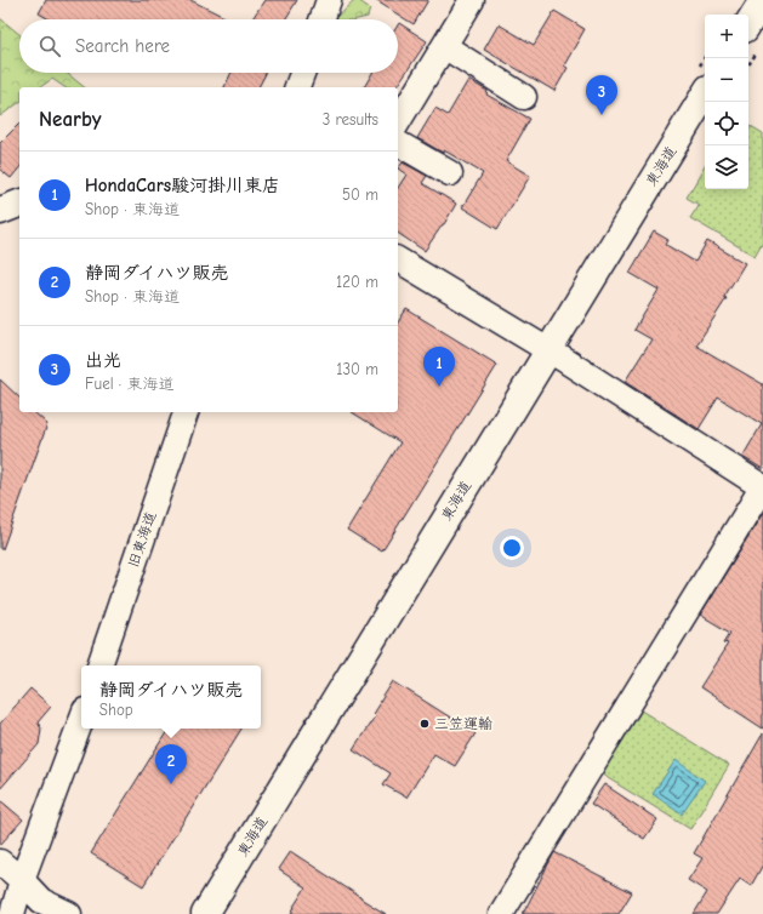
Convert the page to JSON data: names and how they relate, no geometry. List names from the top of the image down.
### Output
{
  "streets": {
    "main road": ["東海道"],
    "street": ["旧東海道"]
  },
  "places": ["三笠運輸"],
  "page": {
    "map_buttons": ["+", "−"],
    "search": "Search here",
    "pins": ["3", "1", "2"],
    "heading": ["Nearby", "3 results"],
    "list": [
      {
        "mark": "1",
        "name": "HondaCars駿河掛川東店",
        "note": "Shop · 東海道",
        "value": "50 m"
      },
      {
        "mark": "2",
        "name": "静岡ダイハツ販売",
        "note": "Shop · 東海道",
        "value": "120 m"
      },
      {
        "mark": "3",
        "name": "出光",
        "note": "Fuel · 東海道",
        "value": "130 m"
      }
    ],
    "popup": ["静岡ダイハツ販売", "Shop"]
  }
}
